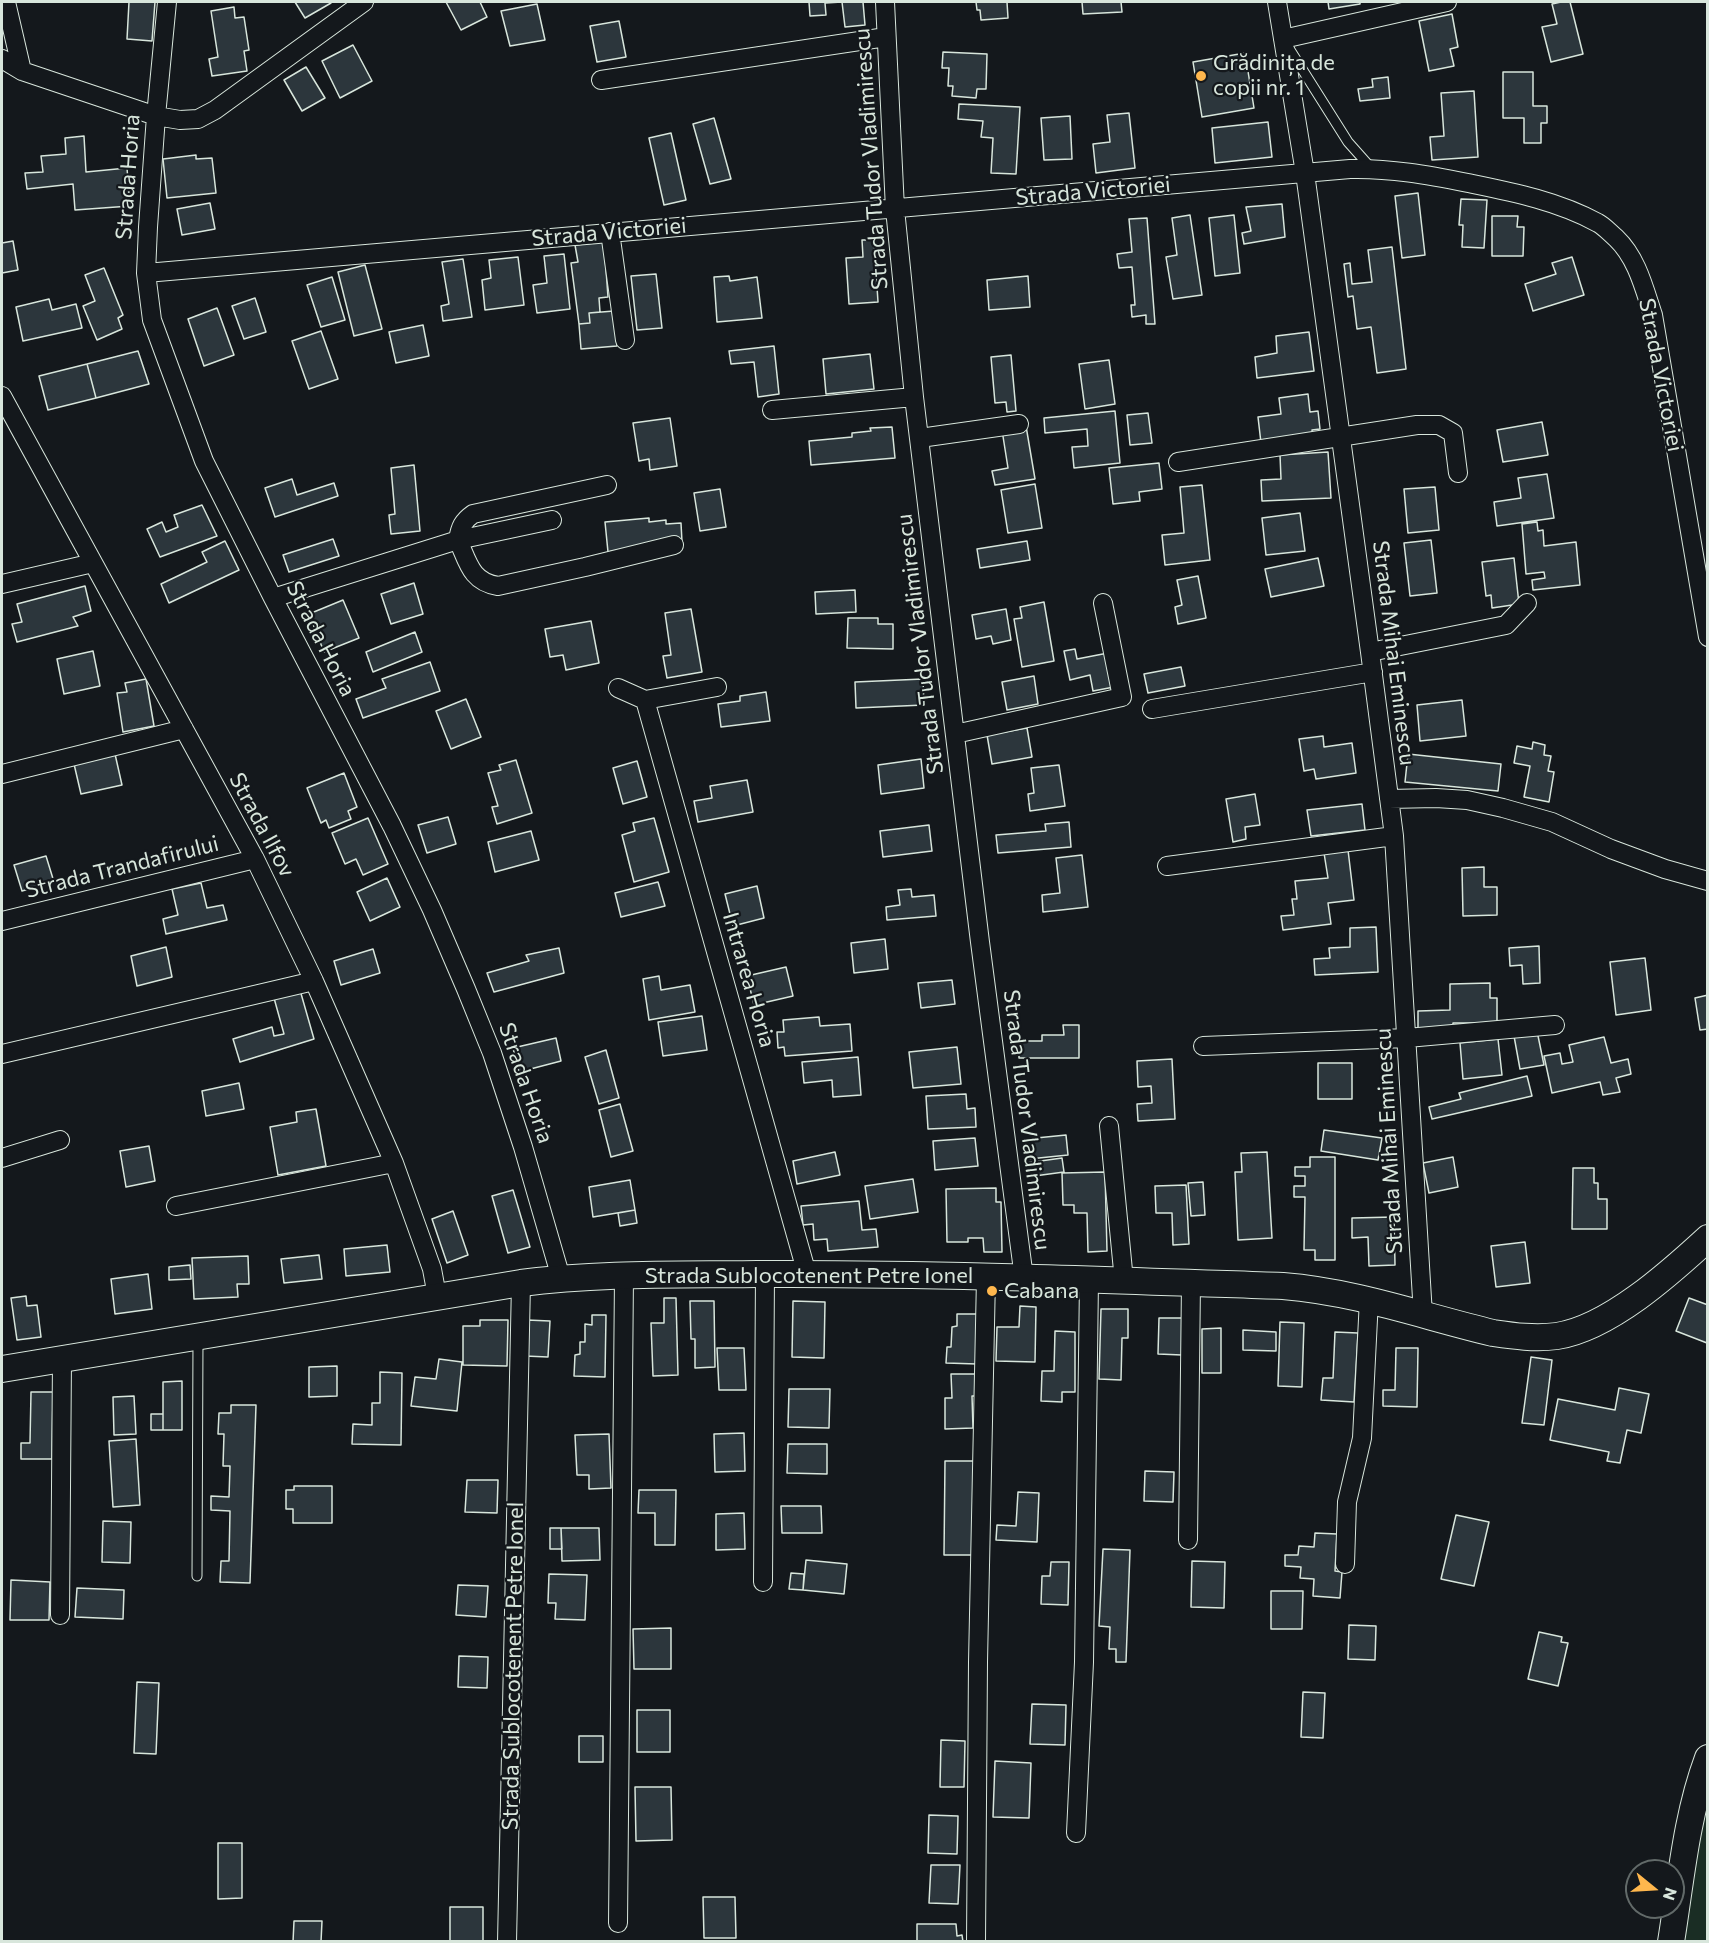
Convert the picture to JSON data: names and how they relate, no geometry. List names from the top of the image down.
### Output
{
  "streets": {
    "main road": ["Strada Sublocotenent Petre Ionel"],
    "street": [
      "Strada Tudor Vladimirescu",
      "Strada Horia",
      "Strada Victoriei",
      "Strada Mihai Eminescu",
      "Strada Ilfov",
      "Strada Trandafirului",
      "Intrarea Horia"
    ]
  },
  "crossings": [
    ["Strada Tudor Vladimirescu", "Strada Victoriei"],
    ["Strada Tudor Vladimirescu", "Strada Sublocotenent Petre Ionel"],
    ["Strada Horia", "Strada Victoriei"],
    ["Strada Horia", "Strada Sublocotenent Petre Ionel"],
    ["Strada Victoriei", "Strada Mihai Eminescu"],
    ["Strada Mihai Eminescu", "Strada Sublocotenent Petre Ionel"],
    ["Strada Ilfov", "Strada Trandafirului"],
    ["Strada Ilfov", "Strada Sublocotenent Petre Ionel"],
    ["Intrarea Horia", "Strada Sublocotenent Petre Ionel"]
  ],
  "places": ["Grădinița de copii nr. 1", "Cabana"],
  "north": "right"
}
